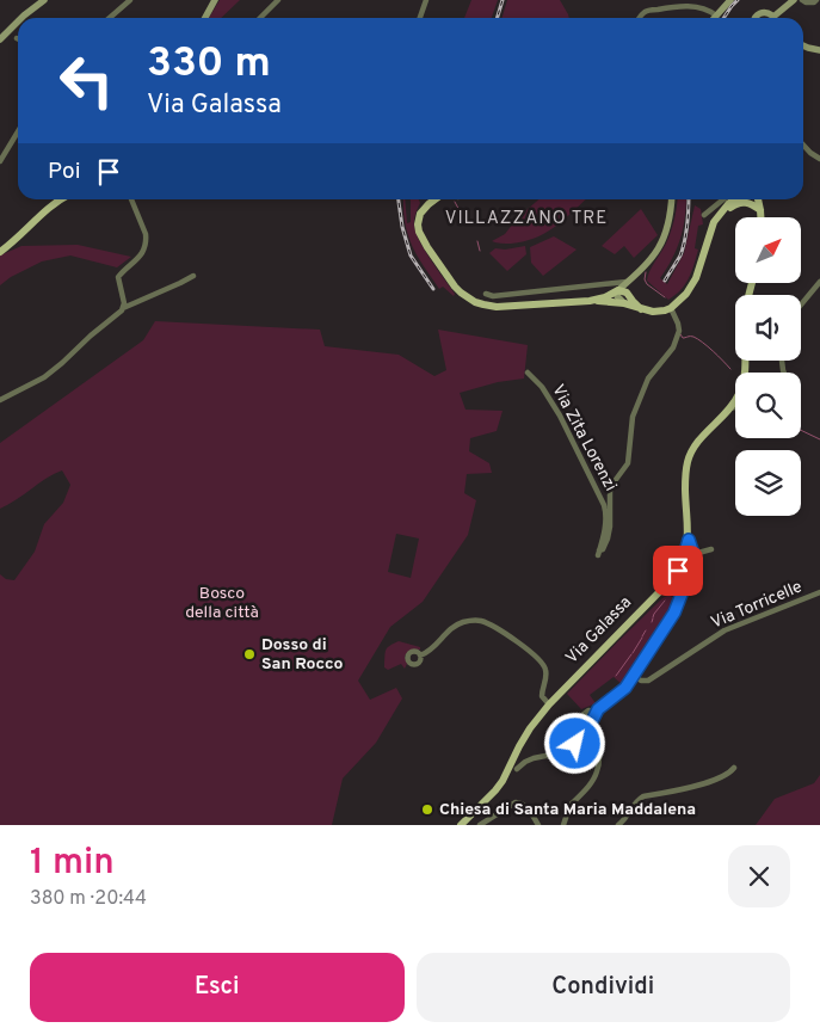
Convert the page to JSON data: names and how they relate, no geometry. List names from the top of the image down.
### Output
{
  "streets": {
    "main road": ["Via Galassa"],
    "street": ["Via Zita Lorenzi", "Via Torricelle"]
  },
  "districts": ["VILLAZZANO TRE"],
  "parks": ["Bosco della città"],
  "places": ["Dosso di San Rocco", "Chiesa di Santa Maria Maddalena"],
  "north": "top right",
  "page": {
    "turn": ["330 m", "Via Galassa"],
    "then": "Poi",
    "heading": ["1 min", "380 m · 20:44"],
    "buttons": ["Esci", "Condividi"]
  }
}
